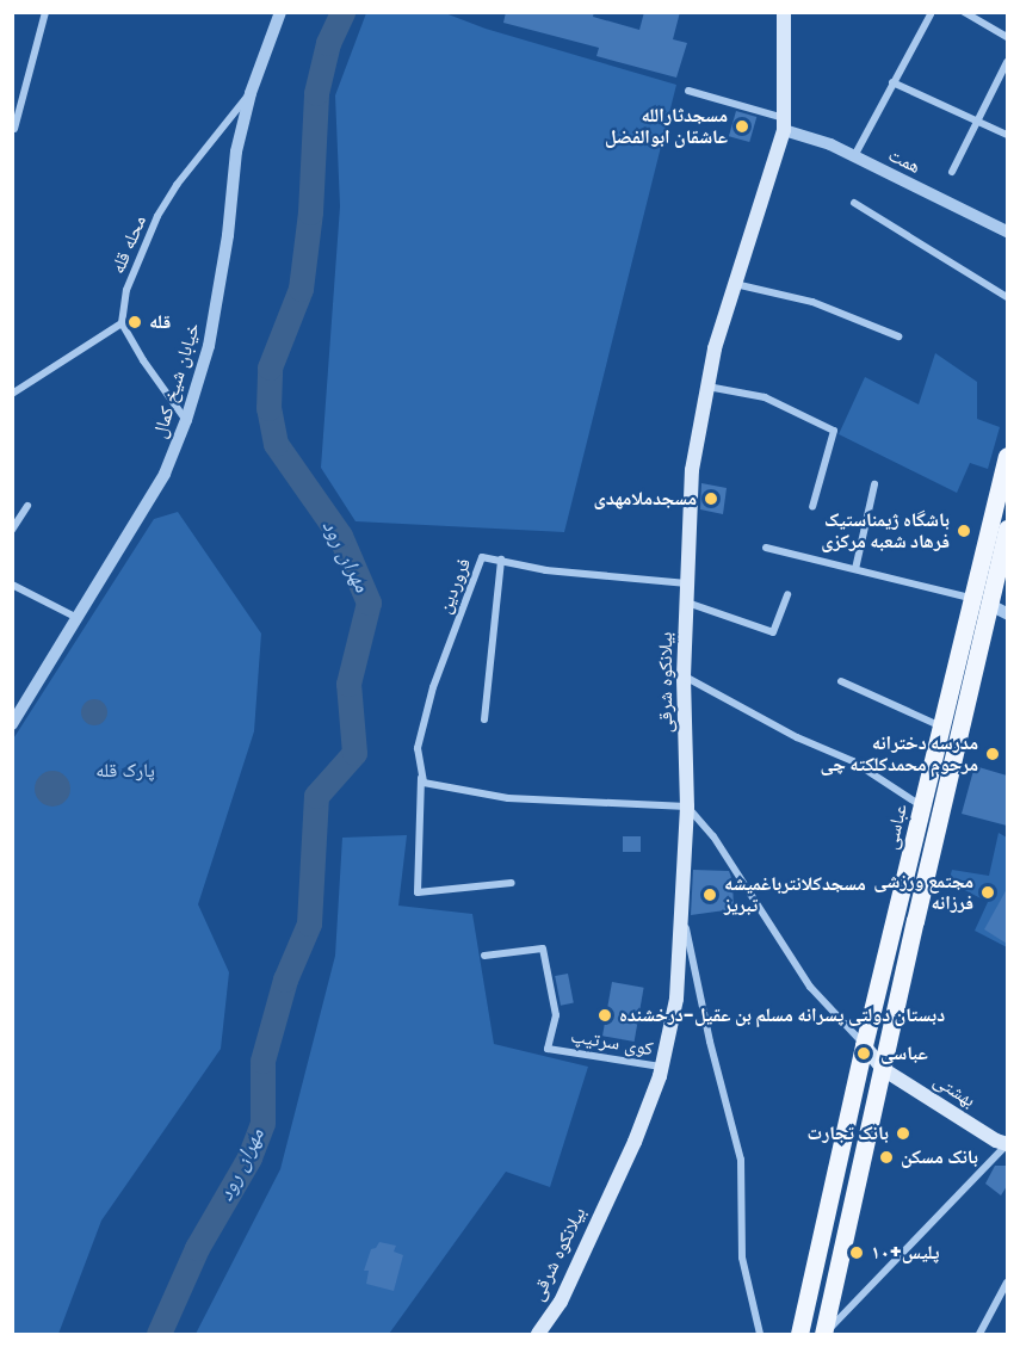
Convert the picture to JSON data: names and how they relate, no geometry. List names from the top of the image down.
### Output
{
  "streets": {
    "main road": ["بیلانکوه شرقی", "عباسى", "بهشتی"],
    "street": [
      "همت",
      "محله قله",
      "خیابان شیخ کمال",
      "فروردین",
      "کوی سرتیپ"
    ]
  },
  "crossings": [
    ["همت", "بیلانکوه شرقی"],
    ["محله قله", "خیابان شیخ کمال"],
    ["فروردین", "بیلانکوه شرقی"],
    ["بیلانکوه شرقی", "کوی سرتیپ"],
    ["عباسى", "بهشتی"]
  ],
  "water": ["مهران رود"],
  "parks": ["پارک قله"],
  "places": [
    "مسجدثارالله عاشقان ابوالفضل",
    "قله",
    "مسجدملامهدی",
    "باشگاه ژیمناستیک فرهاد شعبه مرکزی",
    "مدرسه دخترانه مرحوم محمدکلکته چی",
    "مجتمع ورزشی فرزانه",
    "مسجدکلانترباغمیشه تبریز",
    "دبستان دولتی پسرانه مسلم بن عقیل-درخشنده",
    "عباسی",
    "بانک تجارت",
    "بانک مسکن",
    "پلیس+۱۰"
  ]
}
